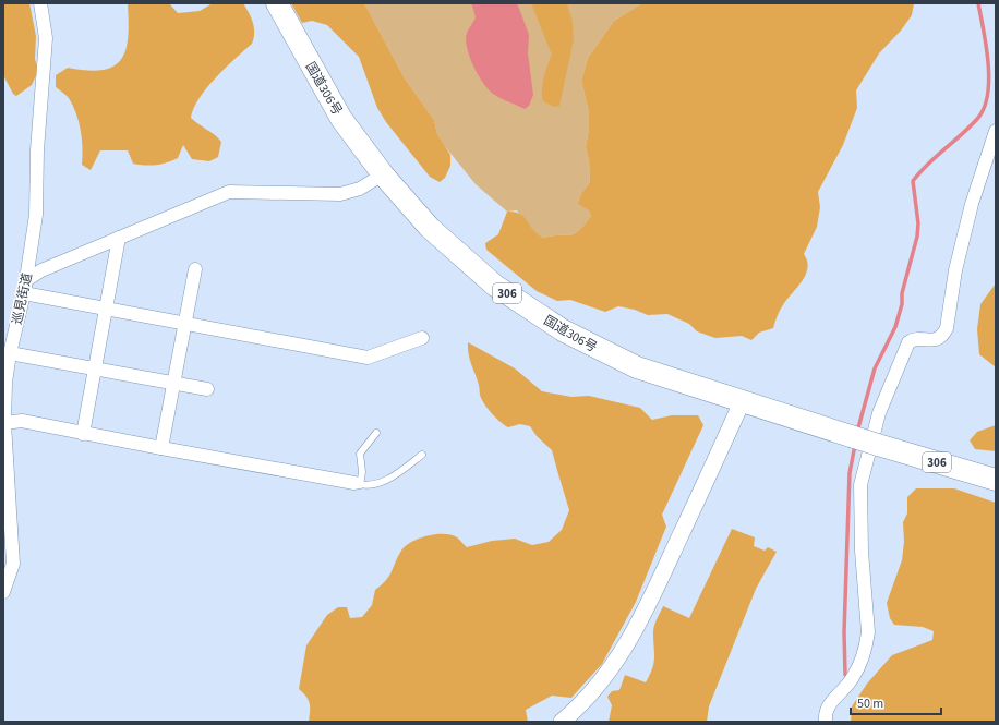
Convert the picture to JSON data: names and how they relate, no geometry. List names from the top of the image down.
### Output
{
  "streets": {
    "highway": ["国道306号", "306"],
    "street": ["巡見街道"]
  },
  "scale_bar": "50 m"
}
